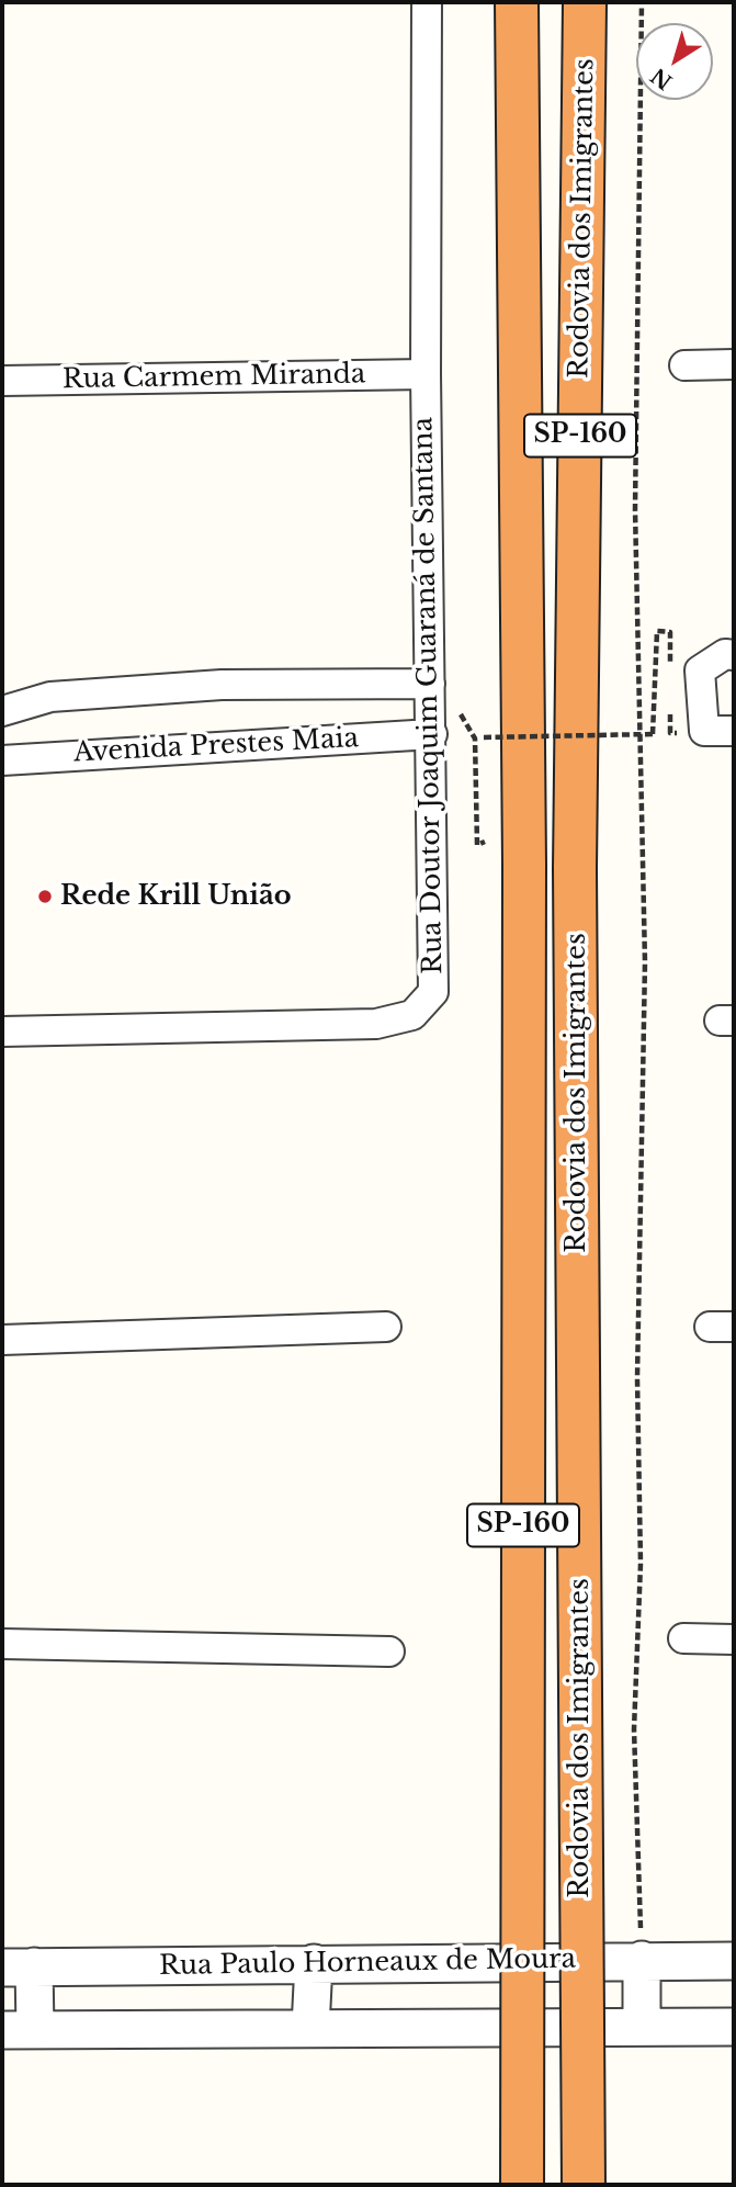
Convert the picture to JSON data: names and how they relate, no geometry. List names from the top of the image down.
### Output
{
  "streets": {
    "highway": ["Rodovia dos Imigrantes", "SP-160"],
    "street": [
      "Rua Carmem Miranda",
      "Rua Doutor Joaquim Guaraná de Santana",
      "Avenida Prestes Maia",
      "Rua Paulo Horneaux de Moura"
    ]
  },
  "crossings": [
    ["Rua Carmem Miranda", "Rua Doutor Joaquim Guaraná de Santana"],
    ["Rua Doutor Joaquim Guaraná de Santana", "Avenida Prestes Maia"]
  ],
  "places": ["Rede Krill União"],
  "north": "bottom left"
}
